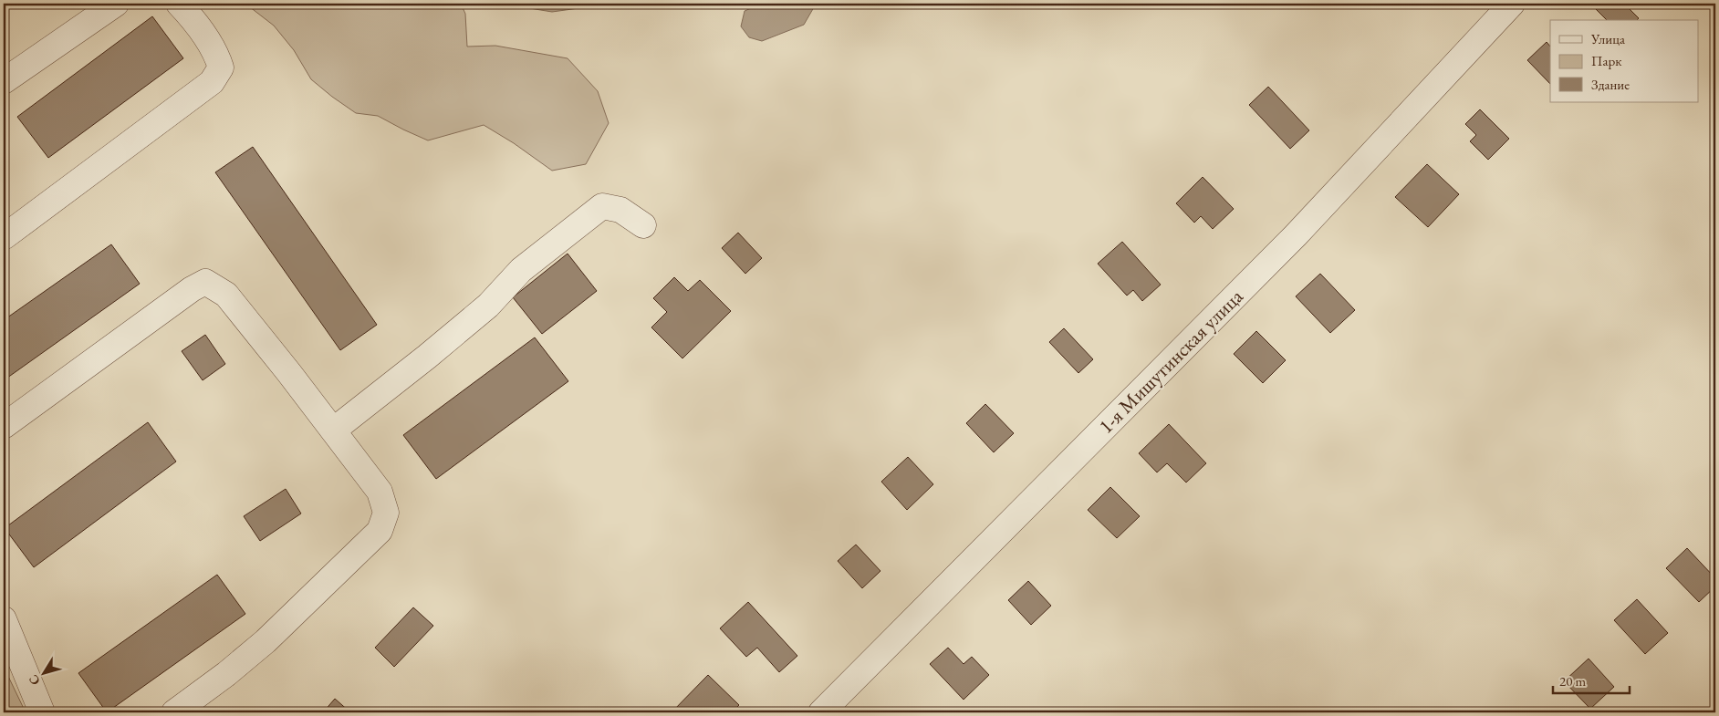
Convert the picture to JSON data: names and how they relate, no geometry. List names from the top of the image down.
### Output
{
  "streets": {
    "street": ["1-я Мишутинская улица"]
  },
  "legend": ["Улица", "Парк", "Здание"],
  "scale_bar": "20 m",
  "north": "bottom left"
}
